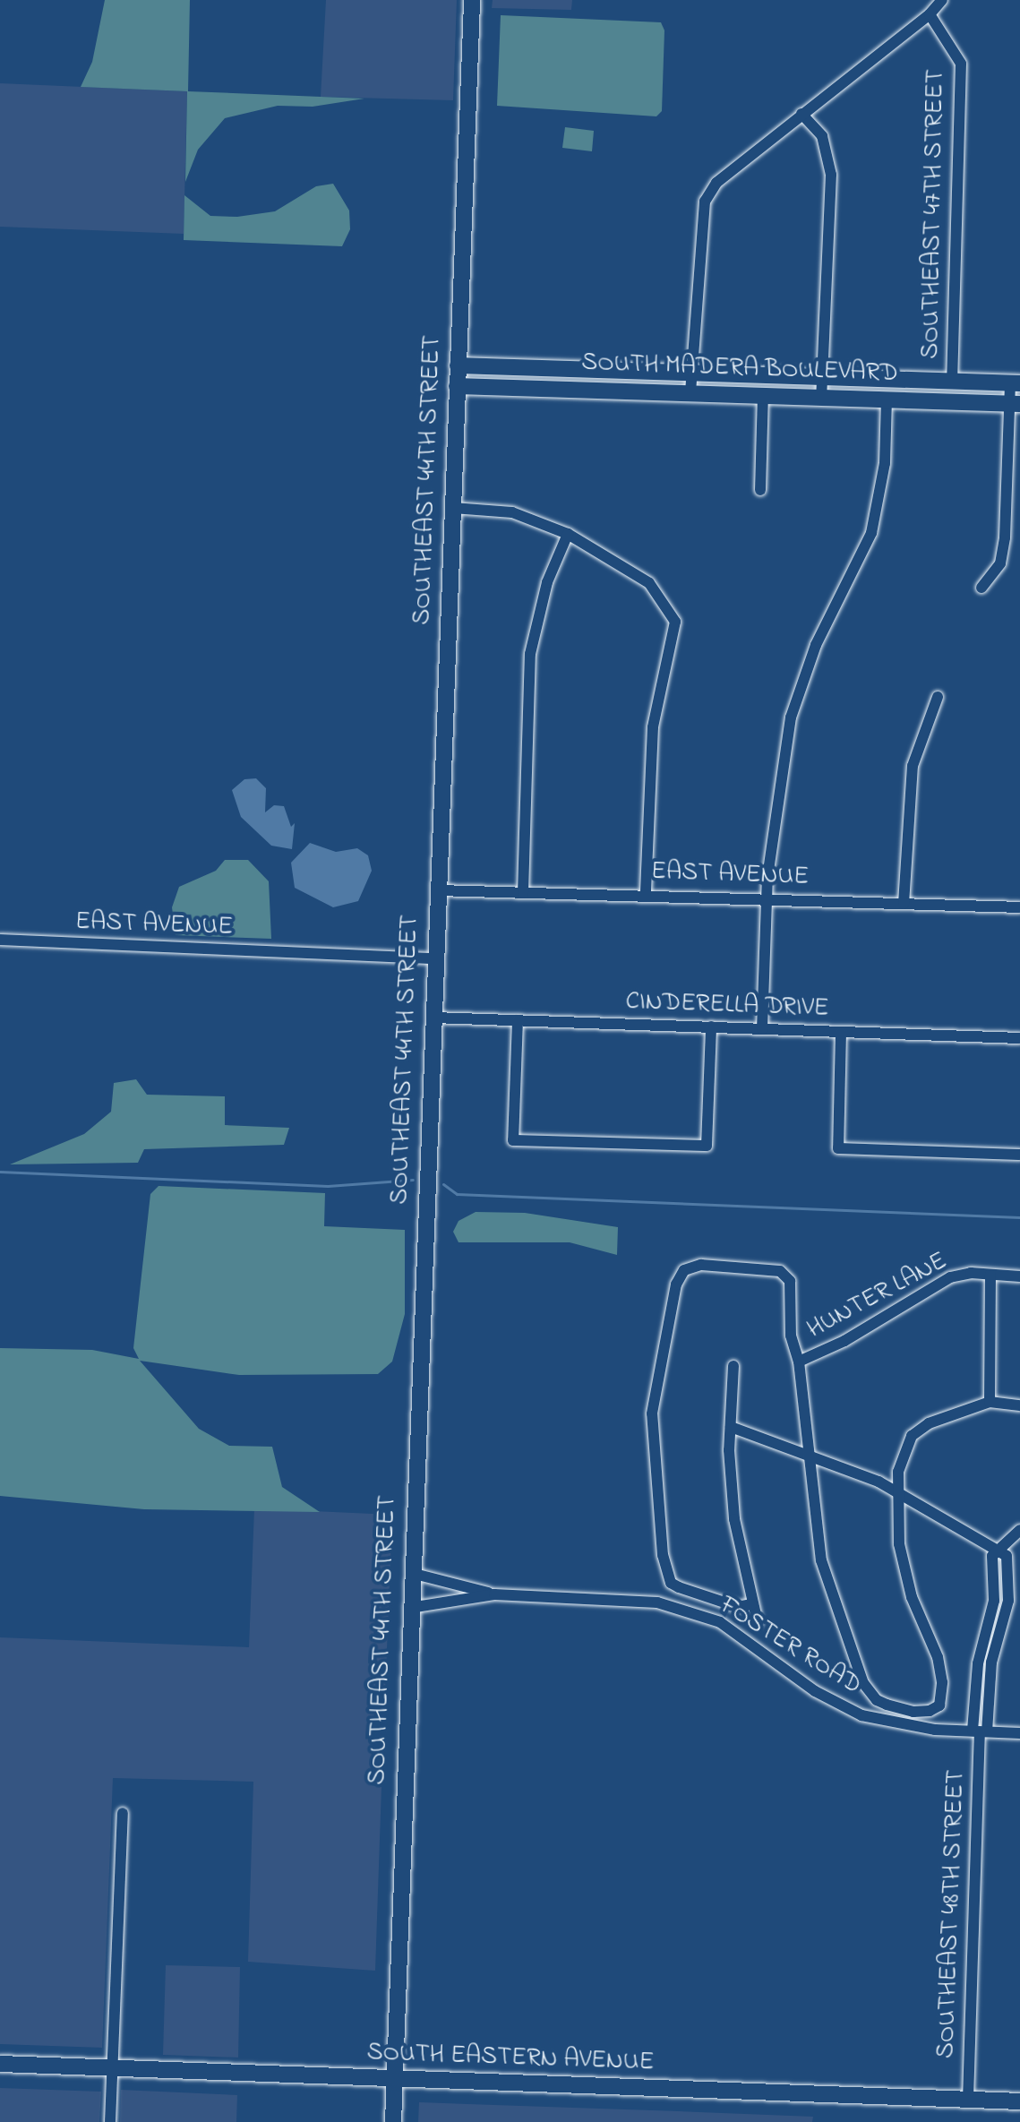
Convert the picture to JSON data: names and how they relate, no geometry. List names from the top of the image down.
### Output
{
  "streets": {
    "main road": ["SOUTH MADERA BOULEVARD", "SOUTHEAST 44TH STREET", "SOUTH EASTERN AVENUE"],
    "street": [
      "SOUTHEAST 47TH STREET",
      "EAST AVENUE",
      "CINDERELLA DRIVE",
      "HUNTER LANE",
      "FOSTER ROAD",
      "SOUTHEAST 48TH STREET"
    ]
  },
  "crossings": [
    ["SOUTHEAST 47TH STREET", "SOUTH MADERA BOULEVARD"],
    ["SOUTH MADERA BOULEVARD", "SOUTHEAST 44TH STREET"],
    ["SOUTHEAST 44TH STREET", "EAST AVENUE"],
    ["SOUTHEAST 44TH STREET", "CINDERELLA DRIVE"],
    ["SOUTHEAST 44TH STREET", "FOSTER ROAD"],
    ["SOUTHEAST 44TH STREET", "SOUTH EASTERN AVENUE"],
    ["FOSTER ROAD", "SOUTHEAST 48TH STREET"],
    ["SOUTHEAST 48TH STREET", "SOUTH EASTERN AVENUE"]
  ]
}
